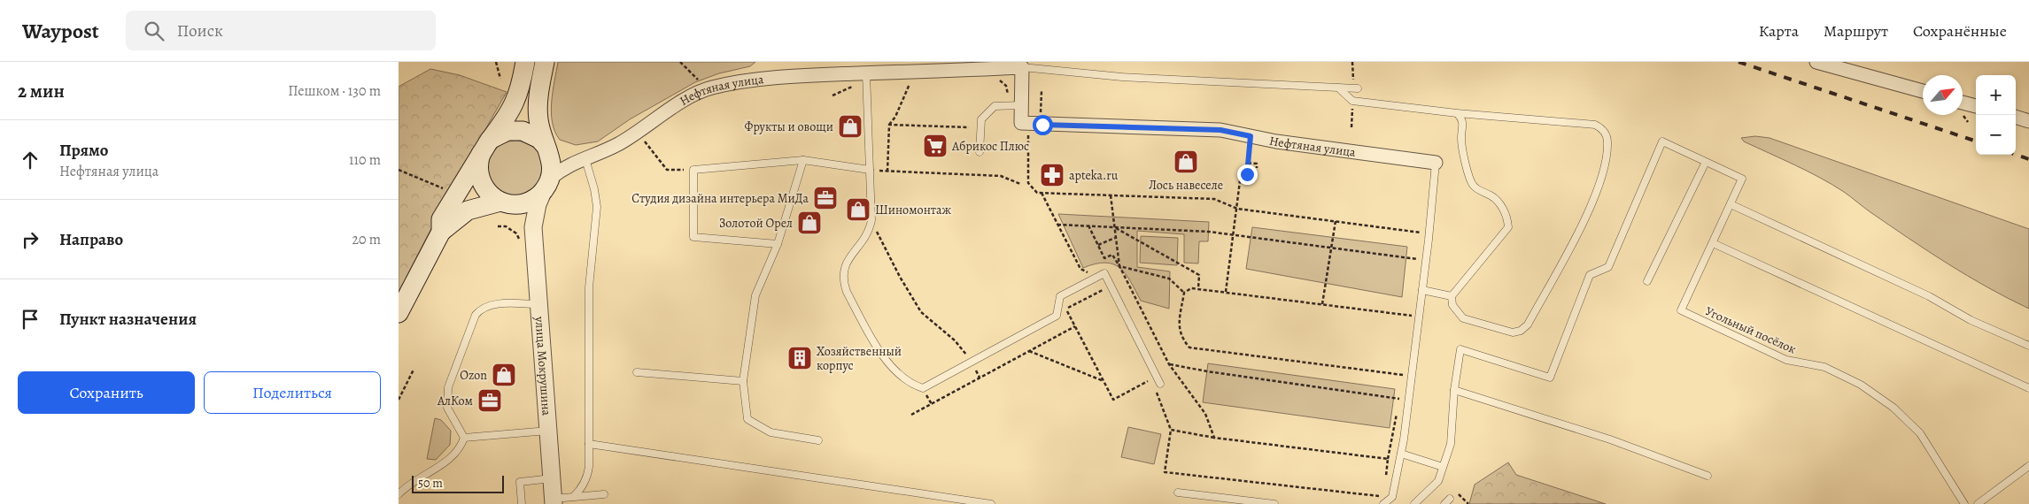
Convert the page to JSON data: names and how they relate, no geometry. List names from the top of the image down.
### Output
{
  "streets": {
    "street": ["Нефтяная улица", "улица Мокрушина"],
    "lane": ["Угольный посёлок"]
  },
  "crossings": [
    ["Нефтяная улица", "улица Мокрушина"]
  ],
  "places": {
    "shop": [
      "Фрукты и овощи",
      "Лось навеселе",
      "Шиномонтаж",
      "Золотой Орел",
      "Ozon"
    ],
    "supermarket": ["Абрикос Плюс"],
    "pharmacy": ["apteka.ru"],
    "office": ["Студия дизайна интерьера МиДа", "АлКом"],
    "building": ["Хозяйственный корпус"]
  },
  "scale_bar": "50 m",
  "north": "top right",
  "page": {
    "header": "Waypost",
    "search": "Поиск",
    "nav": ["Карта", "Маршрут", "Сохранённые"],
    "heading": ["2 мин", "Пешком · 130 m"],
    "map_buttons": ["+", "−"],
    "list": [
      ["Прямо", "Нефтяная улица", "110 m"],
      ["Направо", "20 m"],
      "Пункт назначения"
    ],
    "buttons": ["Сохранить", "Поделиться"],
    "scale": "50 m"
  }
}
